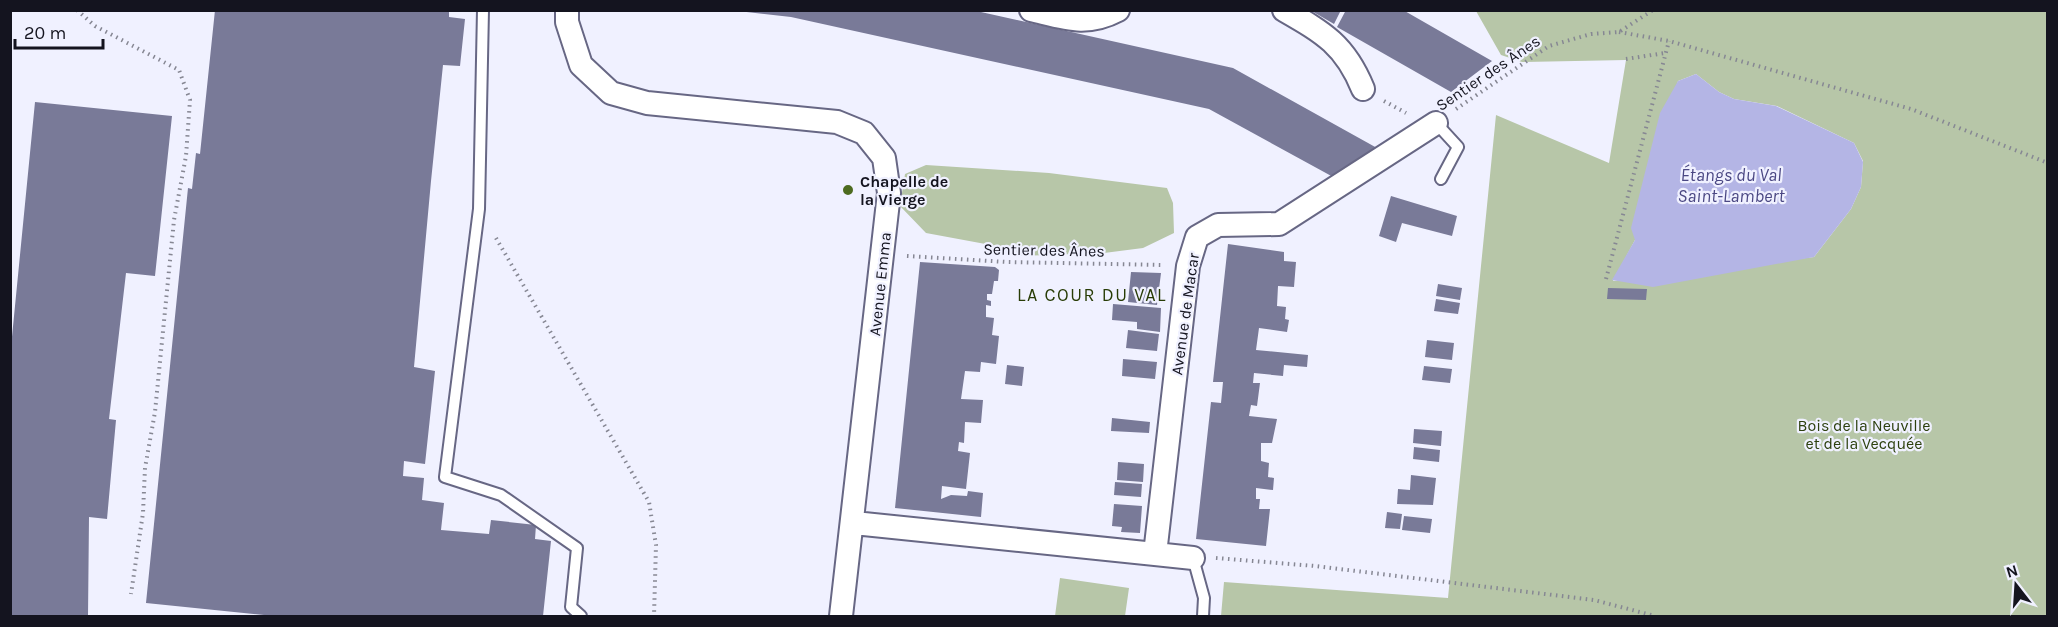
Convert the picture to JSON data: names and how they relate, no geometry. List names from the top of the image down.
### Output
{
  "streets": {
    "street": ["Avenue Emma", "Avenue de Macar"],
    "path": ["Sentier des Ânes"]
  },
  "crossings": [
    ["Sentier des Ânes", "Avenue de Macar"]
  ],
  "districts": ["LA COUR DU VAL"],
  "water": ["Étangs du Val Saint-Lambert"],
  "parks": ["Bois de la Neuville et de la Vecquée"],
  "places": ["Chapelle de la Vierge"],
  "scale_bar": "20 m",
  "north": "top"
}
